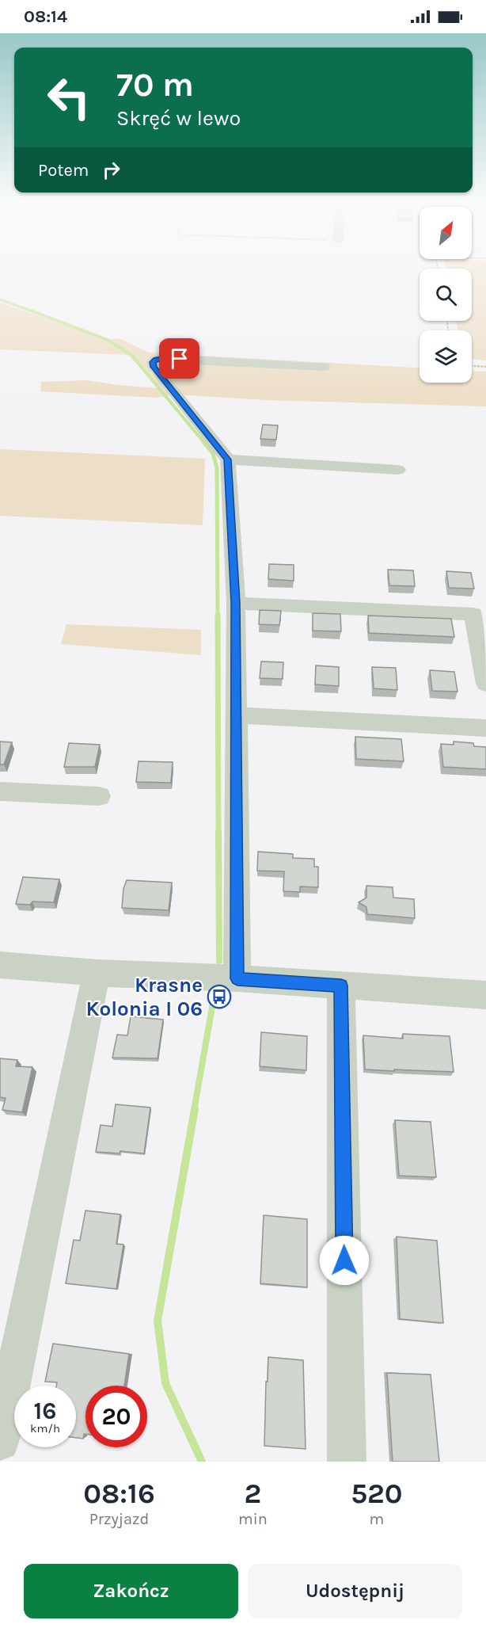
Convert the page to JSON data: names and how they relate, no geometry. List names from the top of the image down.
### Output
{
  "places": {
    "bus stop": ["Krasne Kolonia I 06"]
  },
  "north": "top right",
  "page": {
    "status": "08:14",
    "turn": ["70 m", "Skręć w lewo"],
    "then": "Potem",
    "speed": "16 km/h",
    "limit": "20",
    "eta": [
      "08:16",
      "Przyjazd",
      "2",
      "min",
      "520",
      "m"
    ],
    "buttons": ["Zakończ", "Udostępnij"]
  }
}
